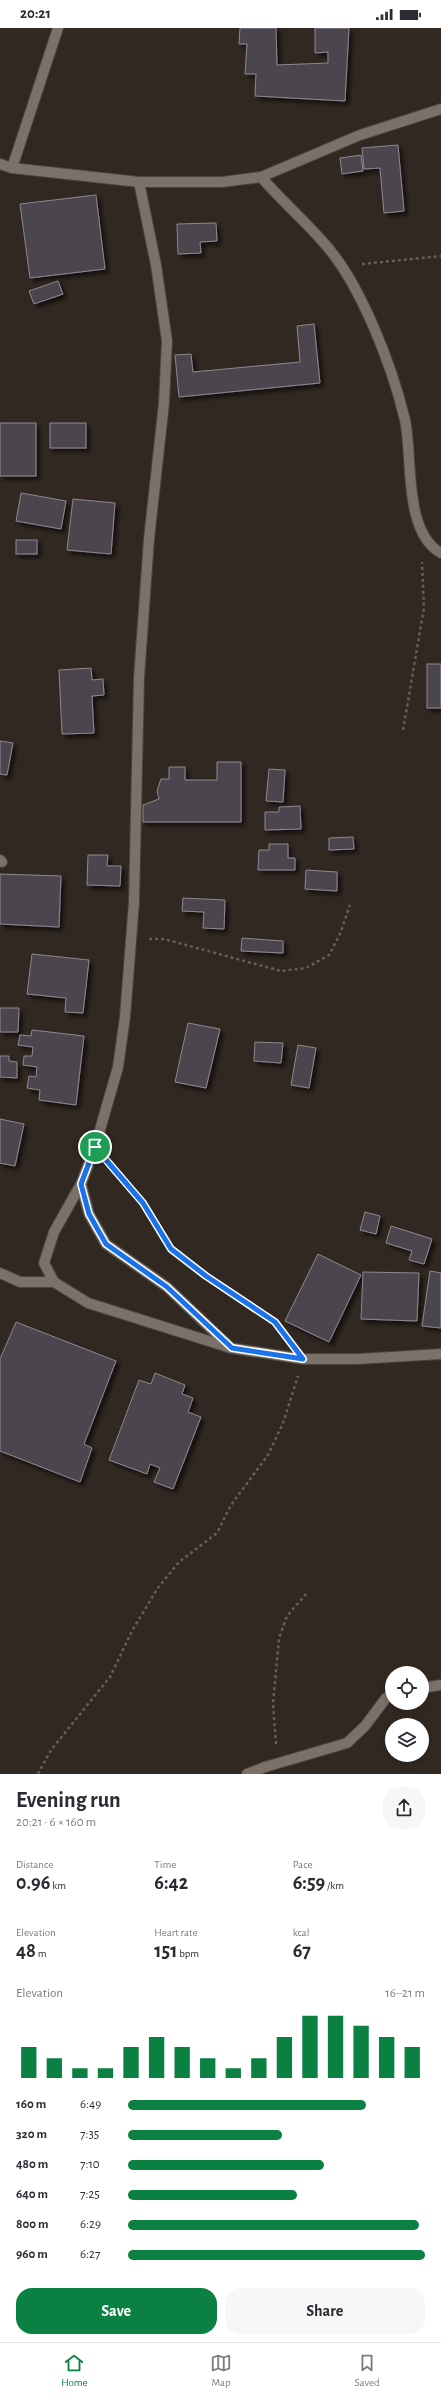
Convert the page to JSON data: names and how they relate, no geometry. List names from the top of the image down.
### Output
{
  "page": {
    "status": "20:21",
    "heading": ["Evening run", "20:21 · 6 × 160 m"],
    "stats": [
      ["Distance", "0.96 km"],
      ["Time", "6:42"],
      ["Pace", "6:59 /km"],
      ["Elevation", "48 m"],
      ["Heart rate", "151 bpm"],
      ["kcal", "67"]
    ],
    "chart": ["Elevation", "16–21 m"],
    "list": [
      {
        "name": "160 m",
        "note": "6:49"
      },
      {
        "name": "320 m",
        "note": "7:35"
      },
      {
        "name": "480 m",
        "note": "7:10"
      },
      {
        "name": "640 m",
        "note": "7:25"
      },
      {
        "name": "800 m",
        "note": "6:29"
      },
      {
        "name": "960 m",
        "note": "6:27"
      }
    ],
    "buttons": ["Save", "Share"],
    "tabs": ["Home", "Map", "Saved"]
  }
}
